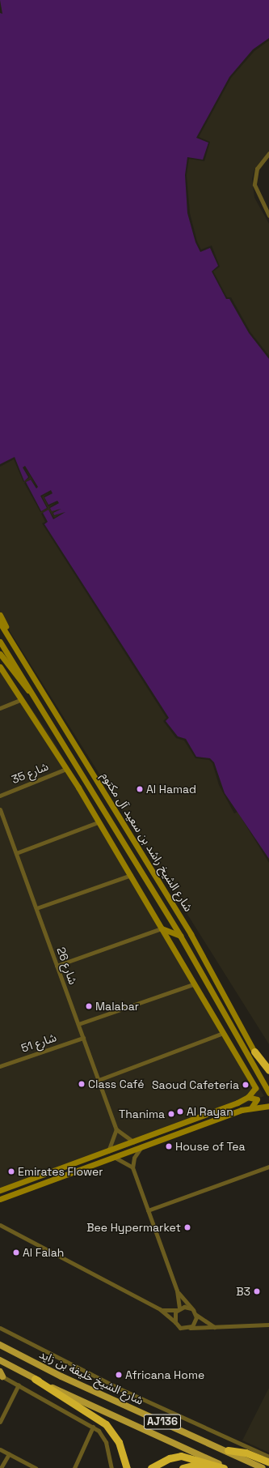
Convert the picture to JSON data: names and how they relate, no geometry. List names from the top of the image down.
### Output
{
  "streets": {
    "main road": ["شارع الشيخ راشد بن سعيد آل مكتوم", "شارع الشيخ خليفة بن زايد", "AJ136"],
    "street": ["شارع 35", "شارع 26", "شارع 51"]
  },
  "crossings": [
    ["شارع 26", "شارع 51"]
  ],
  "places": [
    "Al Hamad",
    "Malabar",
    "Class Café",
    "Saoud Cafeteria",
    "Al Rayan",
    "Thanima",
    "House of Tea",
    "Emirates Flower",
    "Bee Hypermarket",
    "Al Falah",
    "B3",
    "Africana Home"
  ]
}
